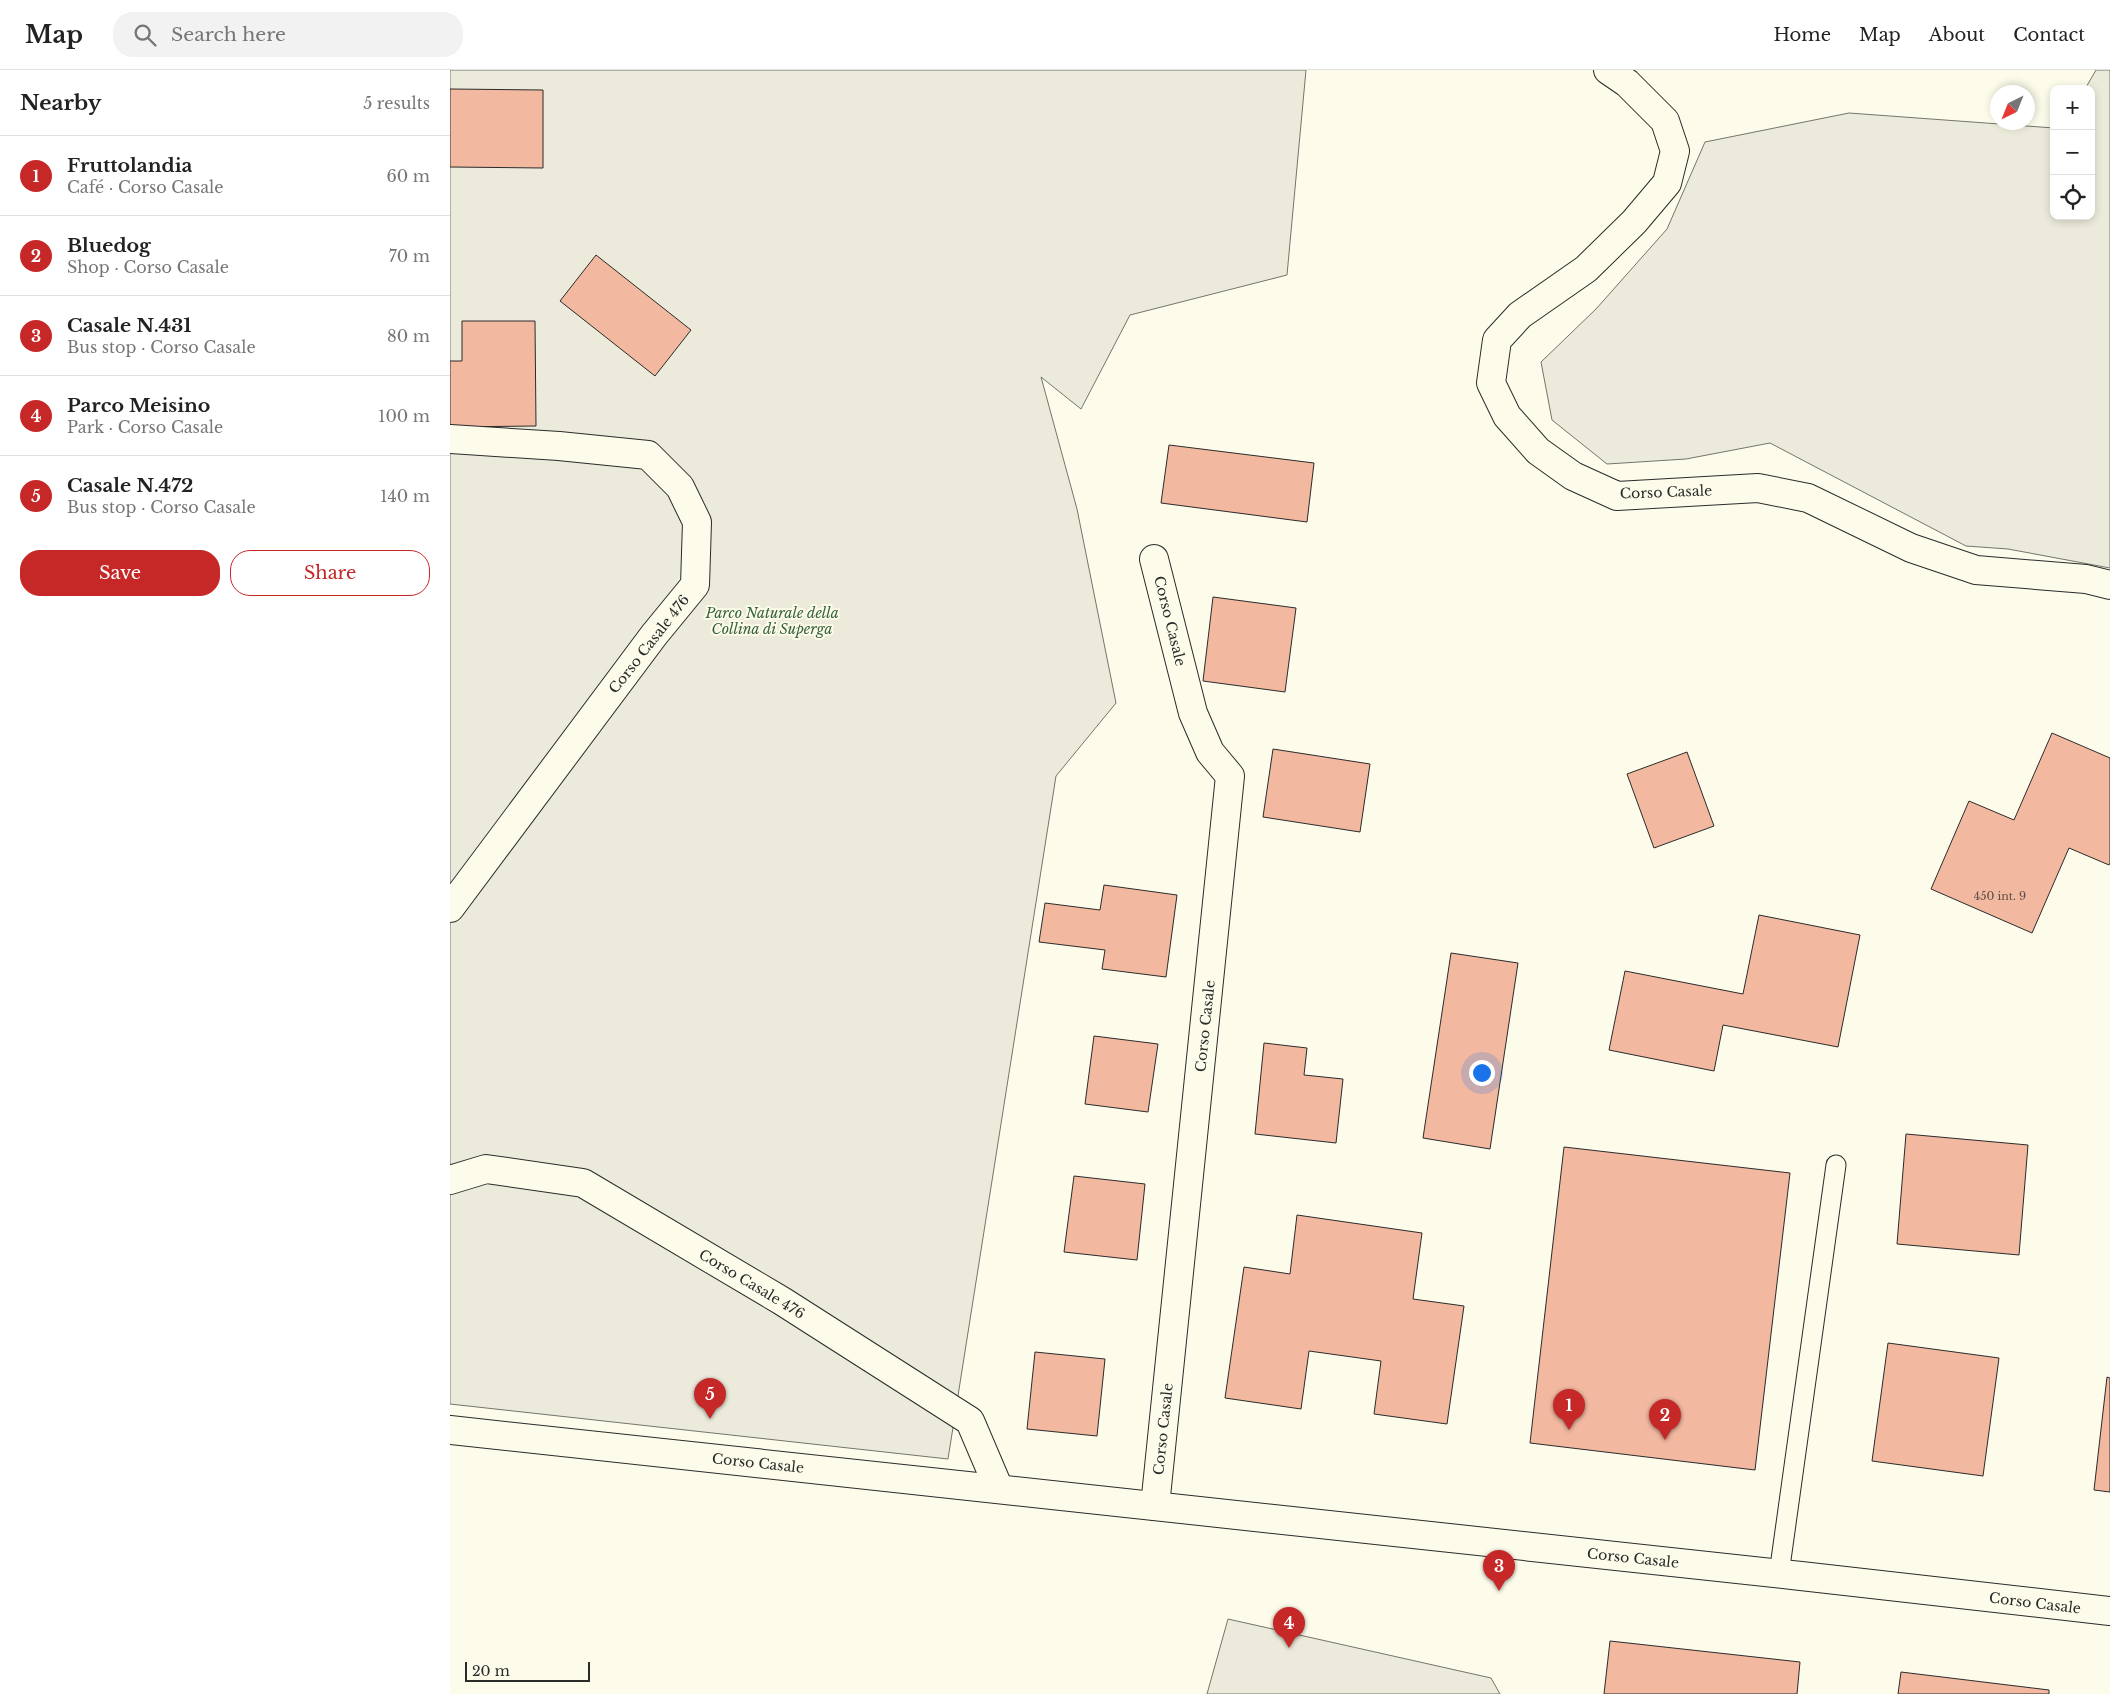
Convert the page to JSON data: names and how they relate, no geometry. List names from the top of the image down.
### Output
{
  "streets": {
    "street": ["Corso Casale", "Corso Casale 476"]
  },
  "crossings": [
    ["Corso Casale", "Corso Casale 476"]
  ],
  "parks": ["Parco Naturale della Collina di Superga"],
  "house_numbers": ["450 int. 9"],
  "scale_bar": "20 m",
  "north": "bottom left",
  "page": {
    "header": "Map",
    "search": "Search here",
    "nav": [
      "Home",
      "Map",
      "About",
      "Contact"
    ],
    "heading": ["Nearby", "5 results"],
    "map_buttons": ["+", "−"],
    "list": [
      {
        "mark": "1",
        "name": "Fruttolandia",
        "note": "Café · Corso Casale",
        "value": "60 m"
      },
      {
        "mark": "2",
        "name": "Bluedog",
        "note": "Shop · Corso Casale",
        "value": "70 m"
      },
      {
        "mark": "3",
        "name": "Casale N.431",
        "note": "Bus stop · Corso Casale",
        "value": "80 m"
      },
      {
        "mark": "4",
        "name": "Parco Meisino",
        "note": "Park · Corso Casale",
        "value": "100 m"
      },
      {
        "mark": "5",
        "name": "Casale N.472",
        "note": "Bus stop · Corso Casale",
        "value": "140 m"
      }
    ],
    "buttons": ["Save", "Share"],
    "pins": [
      "5",
      "1",
      "2",
      "3",
      "4"
    ],
    "scale": "20 m"
  }
}
